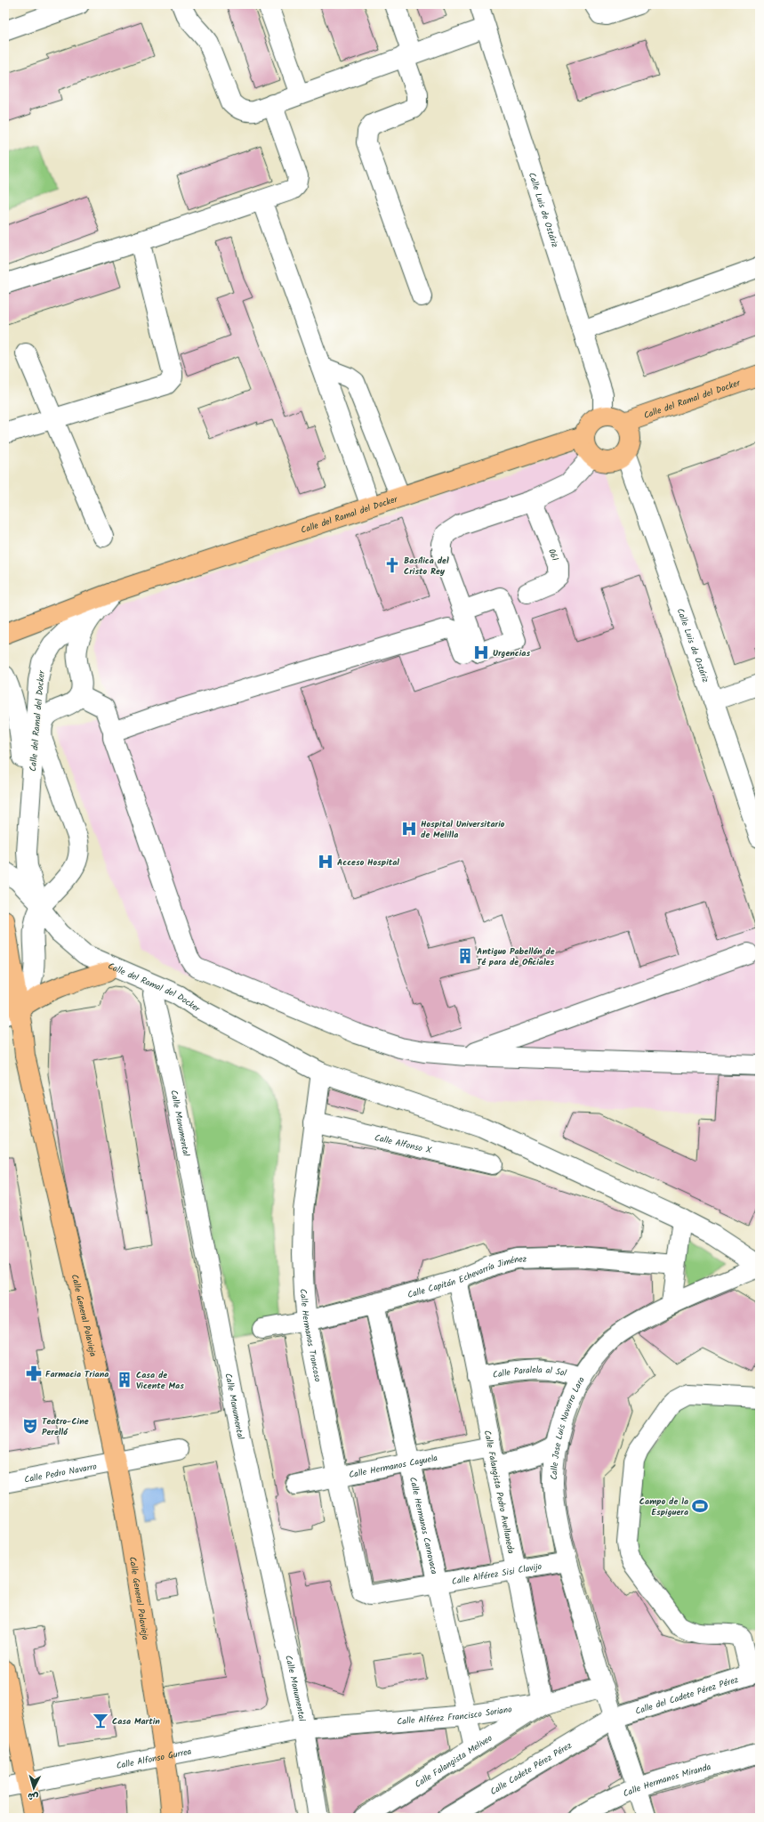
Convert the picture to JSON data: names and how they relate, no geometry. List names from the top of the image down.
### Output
{
  "streets": {
    "main road": ["Calle del Ramal del Docker", "Calle General Polavieja"],
    "street": [
      "Calle Luis de Ostáriz",
      "061",
      "Calle Monumental",
      "Calle Alfonso X",
      "Calle Capitán Echevarría Jiménez",
      "Calle Hermanos Troncoso",
      "Calle Paralela al Sol",
      "Calle Jose Luis Navarro Lara",
      "Calle Hermanos Cayuela",
      "Calle Pedro Navarro",
      "Calle Falangista Pedro Avellaneda",
      "Calle Hermanos Carnovaca",
      "Calle Alférez Sisi Clavijo",
      "Calle del Cadete Pérez Pérez",
      "Calle Alférez Francisco Soriano",
      "Calle Alfonso Gurrea",
      "Calle Falangista Meliveo",
      "Calle Cadete Pérez Pérez",
      "Calle Hermanos Miranda"
    ]
  },
  "crossings": [
    ["Calle Luis de Ostáriz", "Calle del Ramal del Docker"],
    ["Calle del Ramal del Docker", "Calle Monumental"],
    ["Calle Monumental", "Calle Alférez Francisco Soriano"],
    ["Calle Monumental", "Calle Alfonso Gurrea"],
    ["Calle Alfonso X", "Calle Hermanos Troncoso"],
    ["Calle Capitán Echevarría Jiménez", "Calle Hermanos Troncoso"],
    ["Calle Capitán Echevarría Jiménez", "Calle Falangista Pedro Avellaneda"],
    ["Calle Capitán Echevarría Jiménez", "Calle Hermanos Carnovaca"],
    ["Calle General Polavieja", "Calle Pedro Navarro"],
    ["Calle General Polavieja", "Calle Alfonso Gurrea"],
    ["Calle Hermanos Troncoso", "Calle Hermanos Cayuela"],
    ["Calle Hermanos Troncoso", "Calle Alférez Sisi Clavijo"],
    ["Calle Paralela al Sol", "Calle Jose Luis Navarro Lara"],
    ["Calle Paralela al Sol", "Calle Falangista Pedro Avellaneda"],
    ["Calle Jose Luis Navarro Lara", "Calle Alférez Sisi Clavijo"],
    ["Calle Jose Luis Navarro Lara", "Calle del Cadete Pérez Pérez"],
    ["Calle Jose Luis Navarro Lara", "Calle Alférez Francisco Soriano"],
    ["Calle Jose Luis Navarro Lara", "Calle Cadete Pérez Pérez"],
    ["Calle Jose Luis Navarro Lara", "Calle Hermanos Miranda"],
    ["Calle Hermanos Cayuela", "Calle Falangista Pedro Avellaneda"],
    ["Calle Hermanos Cayuela", "Calle Hermanos Carnovaca"],
    ["Calle Falangista Pedro Avellaneda", "Calle Alférez Sisi Clavijo"],
    ["Calle Falangista Pedro Avellaneda", "Calle Alférez Francisco Soriano"],
    ["Calle Falangista Pedro Avellaneda", "Calle Falangista Meliveo"],
    ["Calle Hermanos Carnovaca", "Calle Alférez Sisi Clavijo"],
    ["Calle Hermanos Carnovaca", "Calle Alférez Francisco Soriano"],
    ["Calle Hermanos Carnovaca", "Calle Falangista Meliveo"],
    ["Calle del Cadete Pérez Pérez", "Calle Cadete Pérez Pérez"],
    ["Calle Alférez Francisco Soriano", "Calle Alfonso Gurrea"],
    ["Calle Alférez Francisco Soriano", "Calle Falangista Meliveo"]
  ],
  "places": {
    "church": ["Basílica del Cristo Rey"],
    "hospital": ["Urgencias", "Hospital Universitario de Melilla", "Acceso Hospital"],
    "building": ["Antiguo Pabellón de Té para de Oficiales", "Casa de Vicente Mas"],
    "pharmacy": ["Farmacia Triana"],
    "theatre": ["Teatro-Cine Perelló"],
    "sports": ["Campo de la Espiguera"],
    "bar": ["Casa Martin"]
  },
  "north": "bottom"
}
